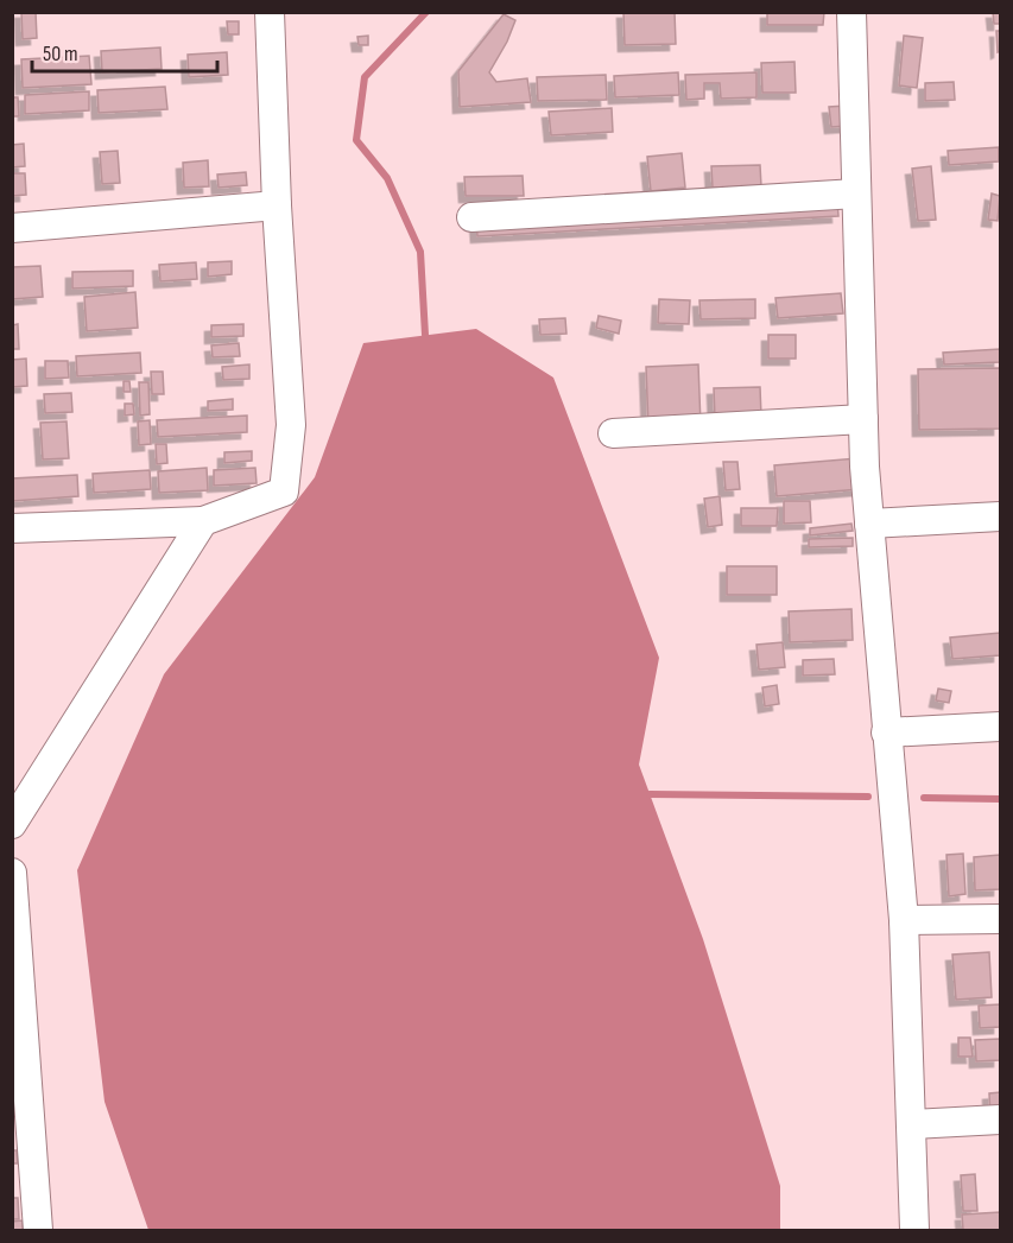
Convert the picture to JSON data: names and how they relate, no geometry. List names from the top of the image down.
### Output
{
  "scale_bar": "50 m"
}
